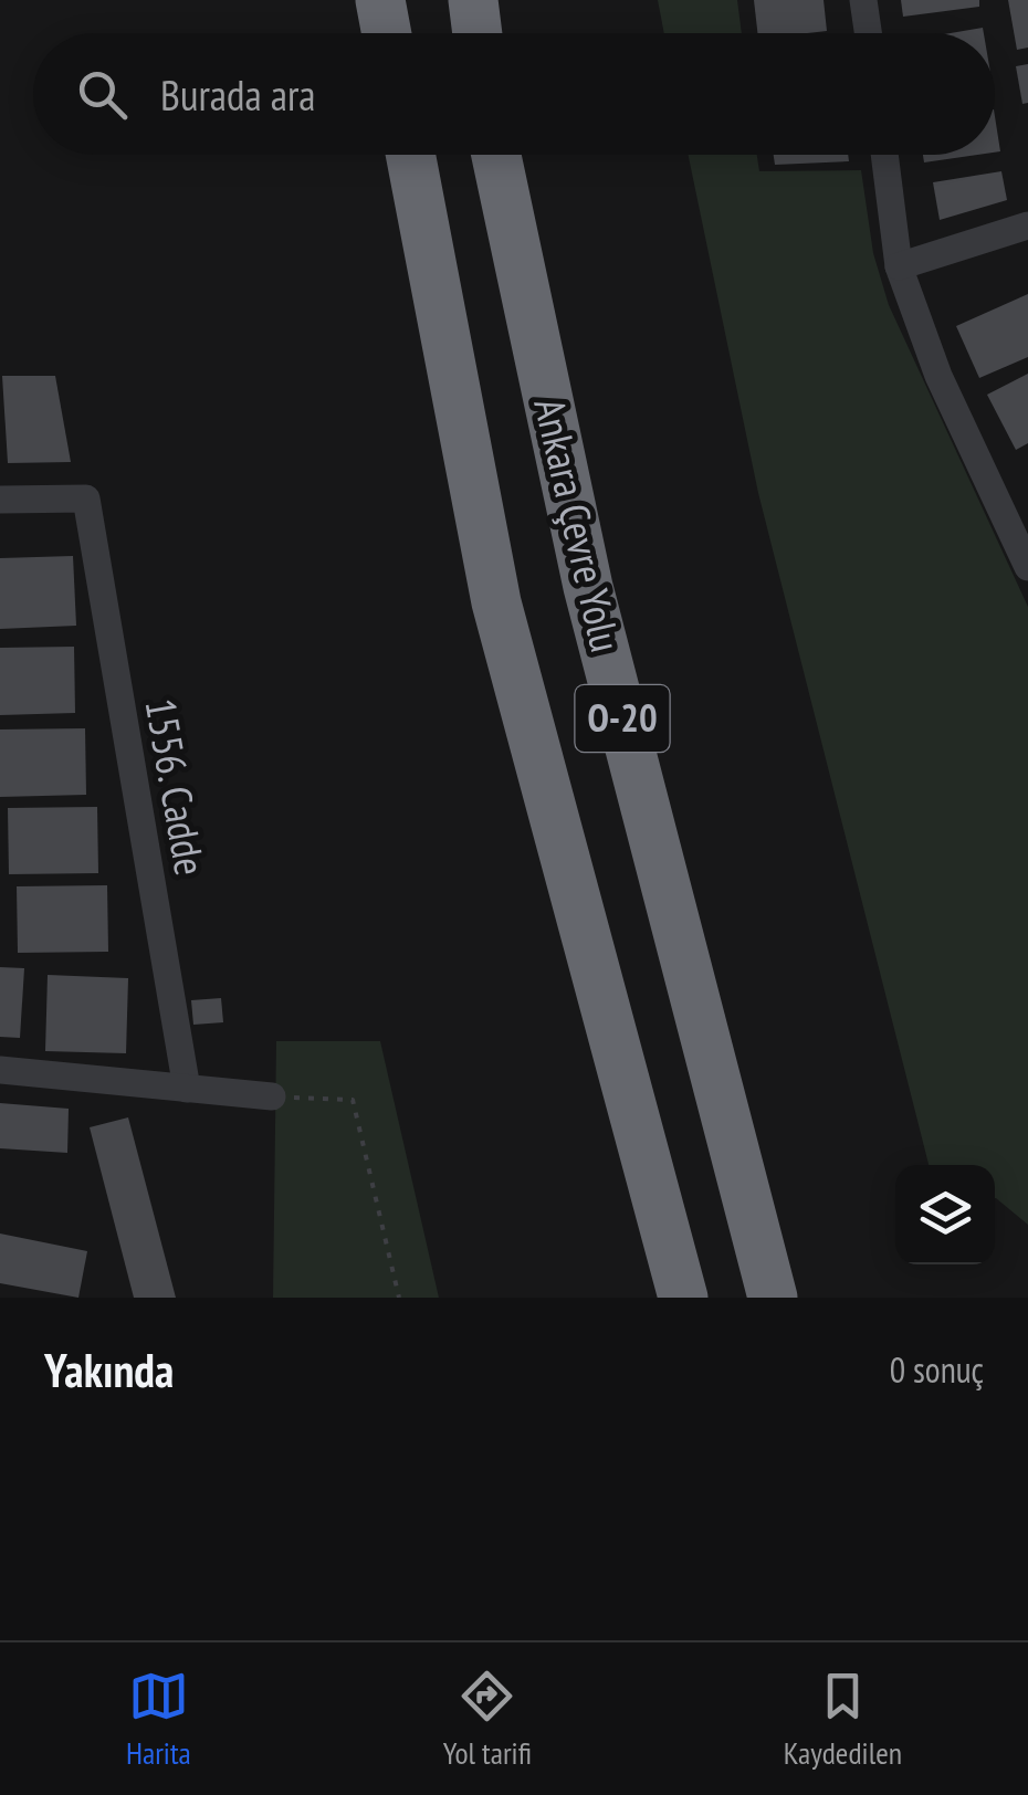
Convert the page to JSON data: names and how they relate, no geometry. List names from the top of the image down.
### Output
{
  "streets": {
    "highway": ["Ankara Çevre Yolu", "O-20"],
    "street": ["1556. Cadde"]
  },
  "page": {
    "search": "Burada ara",
    "heading": ["Yakında", "0 sonuç"],
    "nav": ["Harita", "Yol tarifi", "Kaydedilen"]
  }
}
